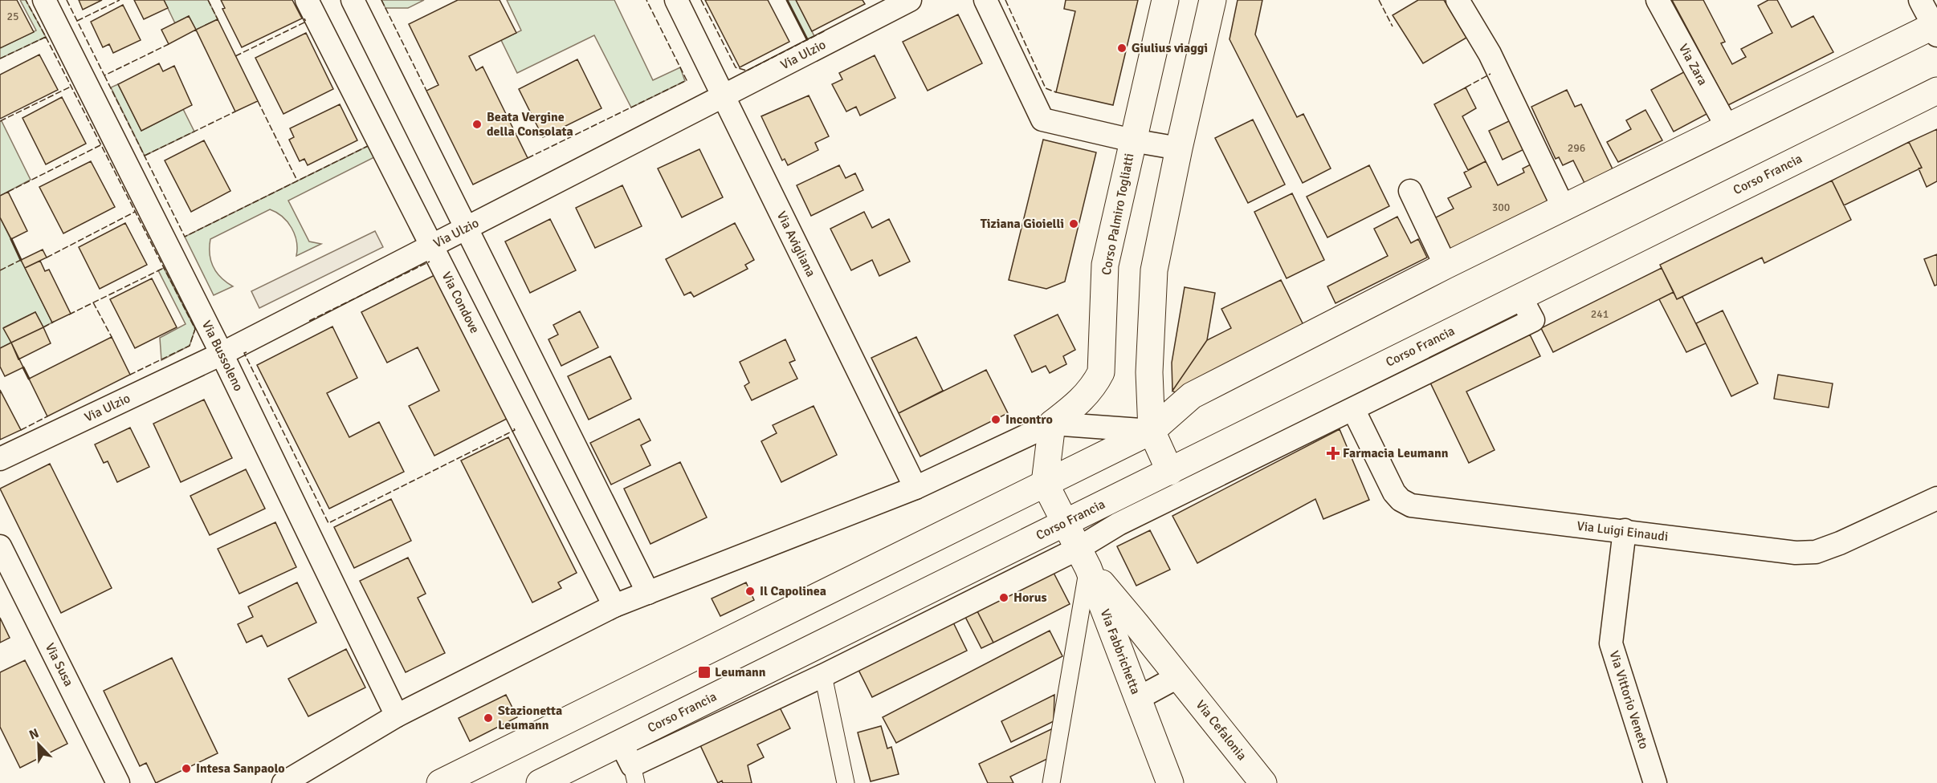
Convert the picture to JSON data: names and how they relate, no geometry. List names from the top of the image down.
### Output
{
  "streets": {
    "main road": [
      "Corso Francia",
      "Corso Palmiro Togliatti",
      "Via Fabbrichetta",
      "Via Cefalonia"
    ],
    "street": [
      "Via Ulzio",
      "Via Zara",
      "Via Avigliana",
      "Via Condove",
      "Via Bussoleno",
      "Via Luigi Einaudi",
      "Via Susa",
      "Via Vittorio Veneto"
    ]
  },
  "crossings": [
    ["Via Ulzio", "Via Avigliana"],
    ["Via Ulzio", "Via Condove"],
    ["Via Ulzio", "Via Bussoleno"],
    ["Corso Francia", "Via Luigi Einaudi"],
    ["Corso Francia", "Via Fabbrichetta"],
    ["Corso Francia", "Via Cefalonia"],
    ["Via Luigi Einaudi", "Via Vittorio Veneto"],
    ["Via Fabbrichetta", "Via Cefalonia"]
  ],
  "places": {
    "other": [
      "Giulius viaggi",
      "Beata Vergine della Consolata",
      "Tiziana Gioielli",
      "Incontro",
      "Il Capolinea",
      "Horus",
      "Stazionetta Leumann",
      "Intesa Sanpaolo"
    ],
    "health": ["Farmacia Leumann"],
    "transit": ["Leumann"]
  },
  "house_numbers": [
    "25",
    "296",
    "300",
    "241"
  ],
  "north": "top left"
}
